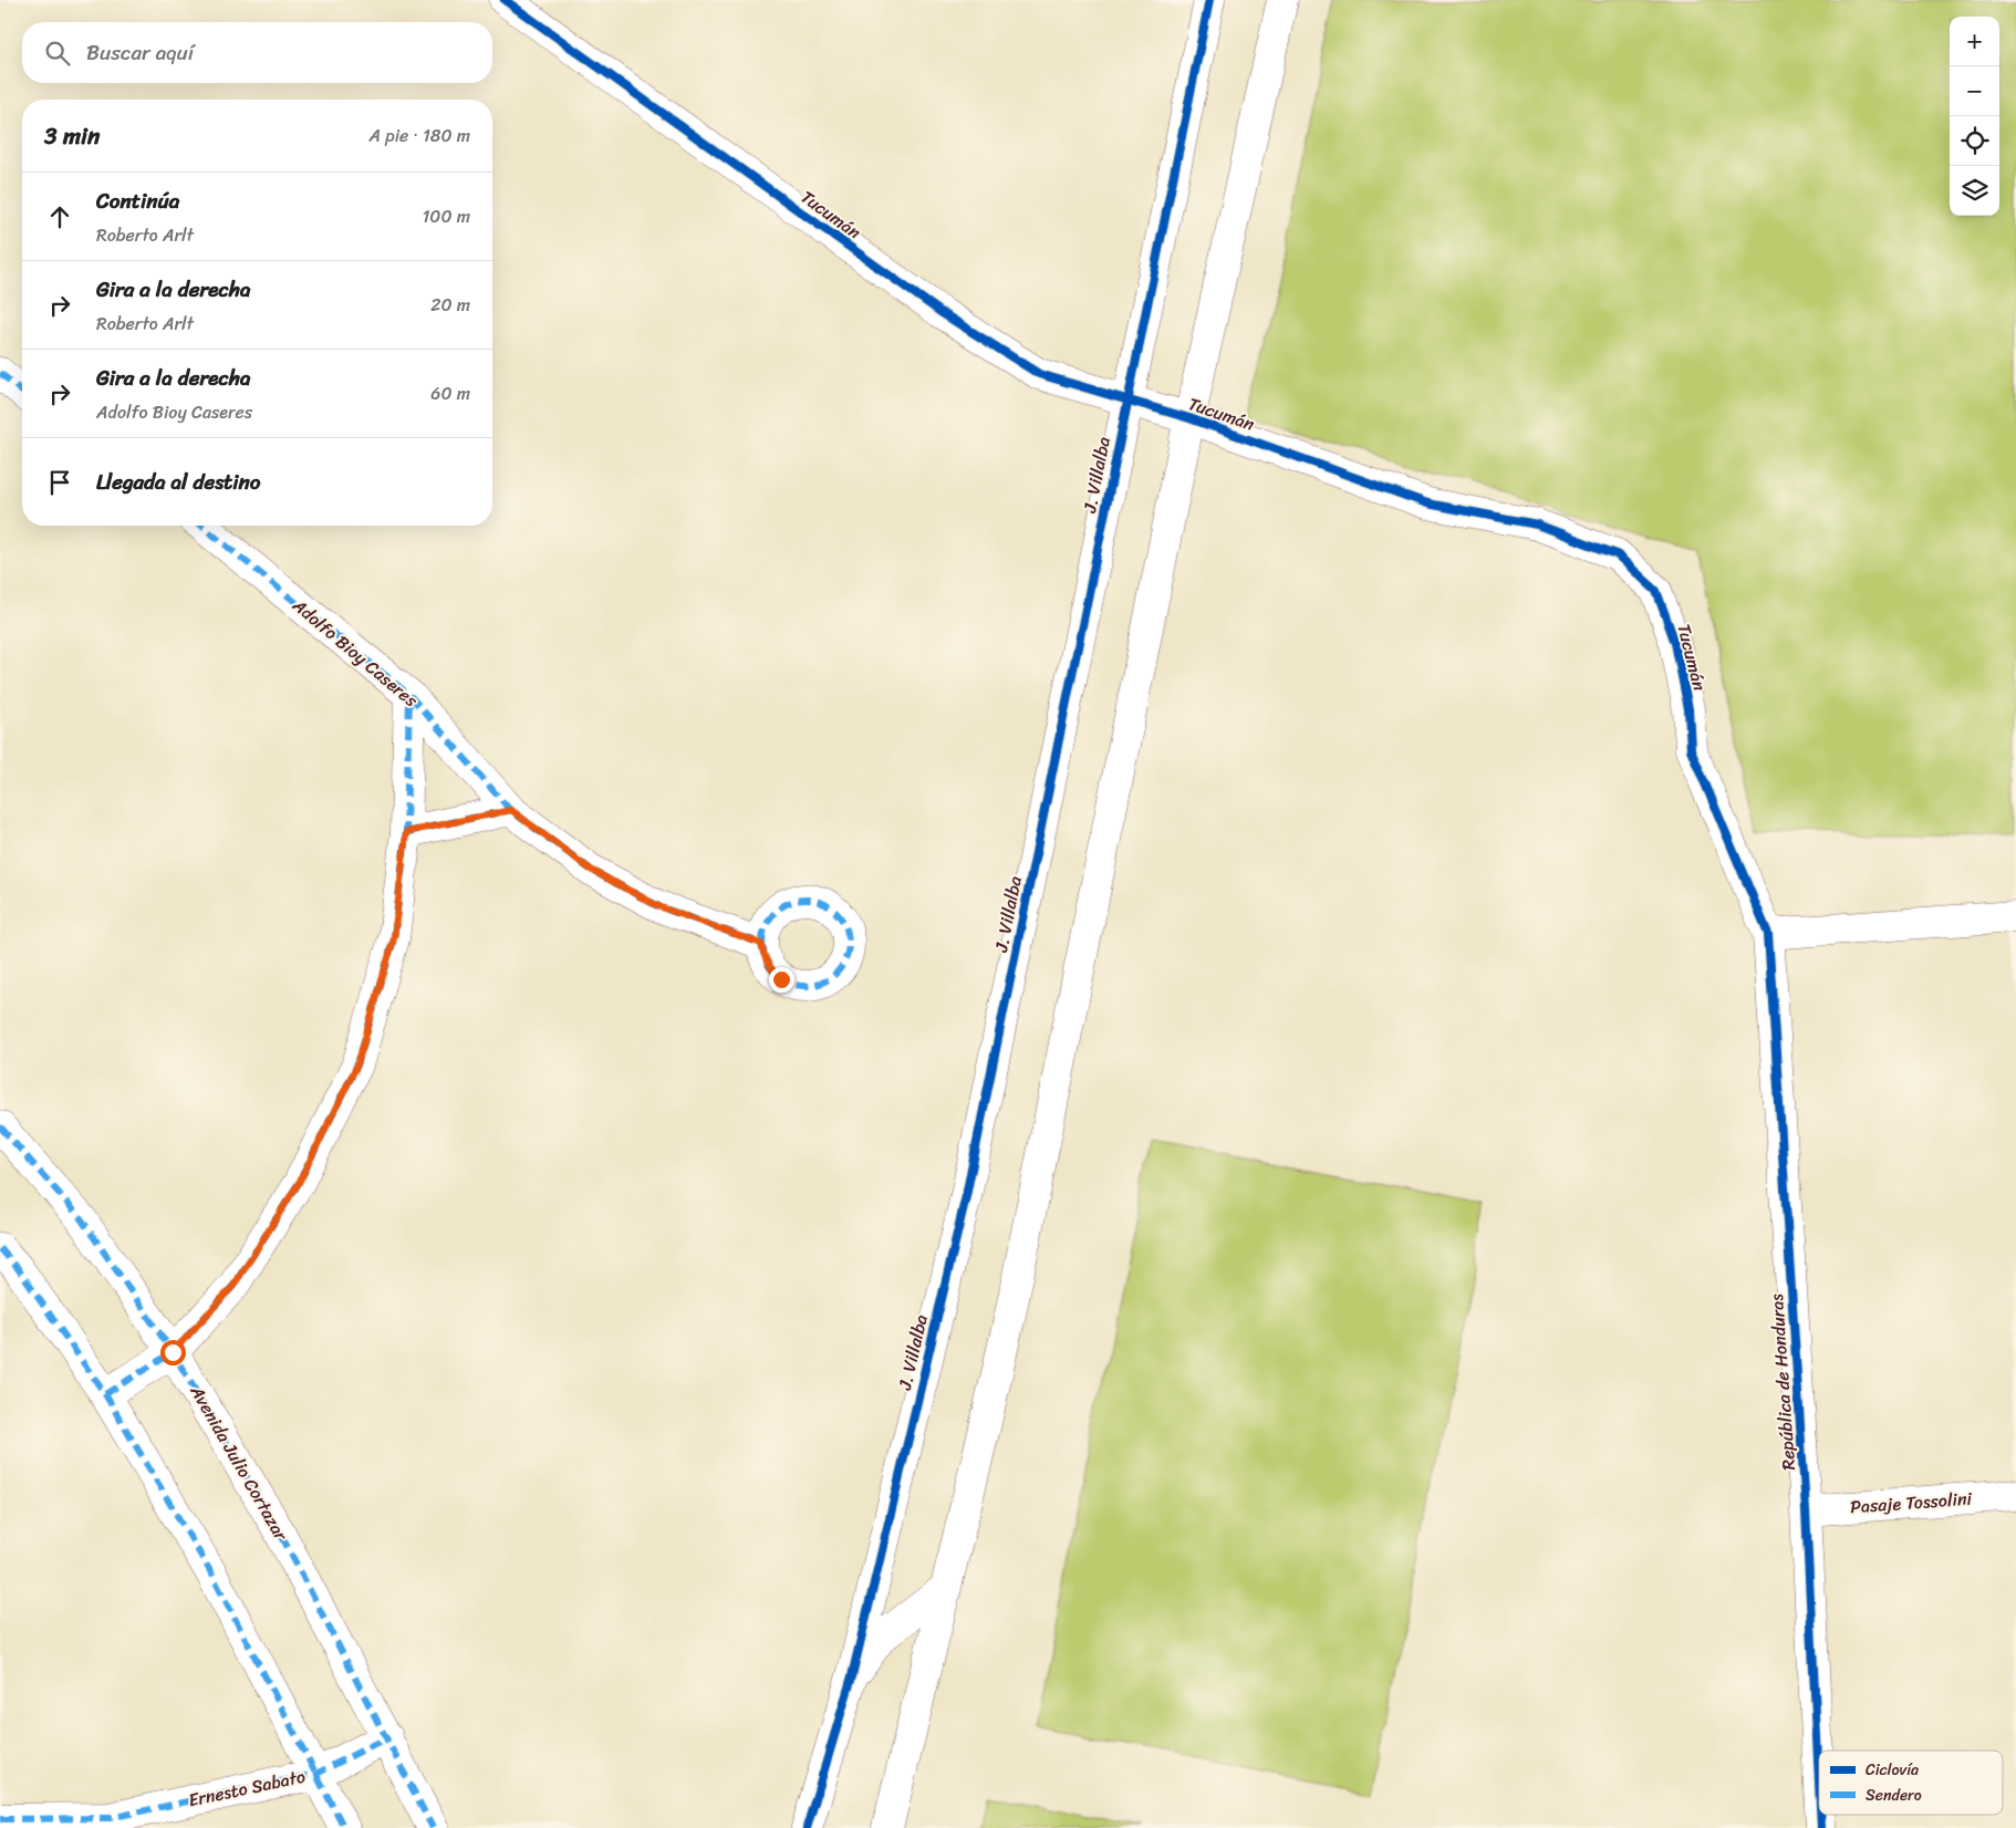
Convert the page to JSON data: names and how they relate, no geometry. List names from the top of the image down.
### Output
{
  "streets": {
    "street": [
      "Tucumán",
      "J. Villalba",
      "Adolfo Bioy Caseres",
      "República de Honduras",
      "Avenida Julio Cortazar",
      "Pasaje Tossolini",
      "Ernesto Sabato"
    ]
  },
  "crossings": [
    ["Tucumán", "J. Villalba"],
    ["Tucumán", "República de Honduras"],
    ["República de Honduras", "Pasaje Tossolini"],
    ["Avenida Julio Cortazar", "Ernesto Sabato"]
  ],
  "legend": ["Ciclovía", "Sendero"],
  "page": {
    "map_buttons": ["+", "−"],
    "search": "Buscar aquí",
    "heading": ["3 min", "A pie · 180 m"],
    "list": [
      ["Continúa", "Roberto Arlt", "100 m"],
      ["Gira a la derecha", "Roberto Arlt", "20 m"],
      ["Gira a la derecha", "Adolfo Bioy Caseres", "60 m"],
      "Llegada al destino"
    ]
  }
}
